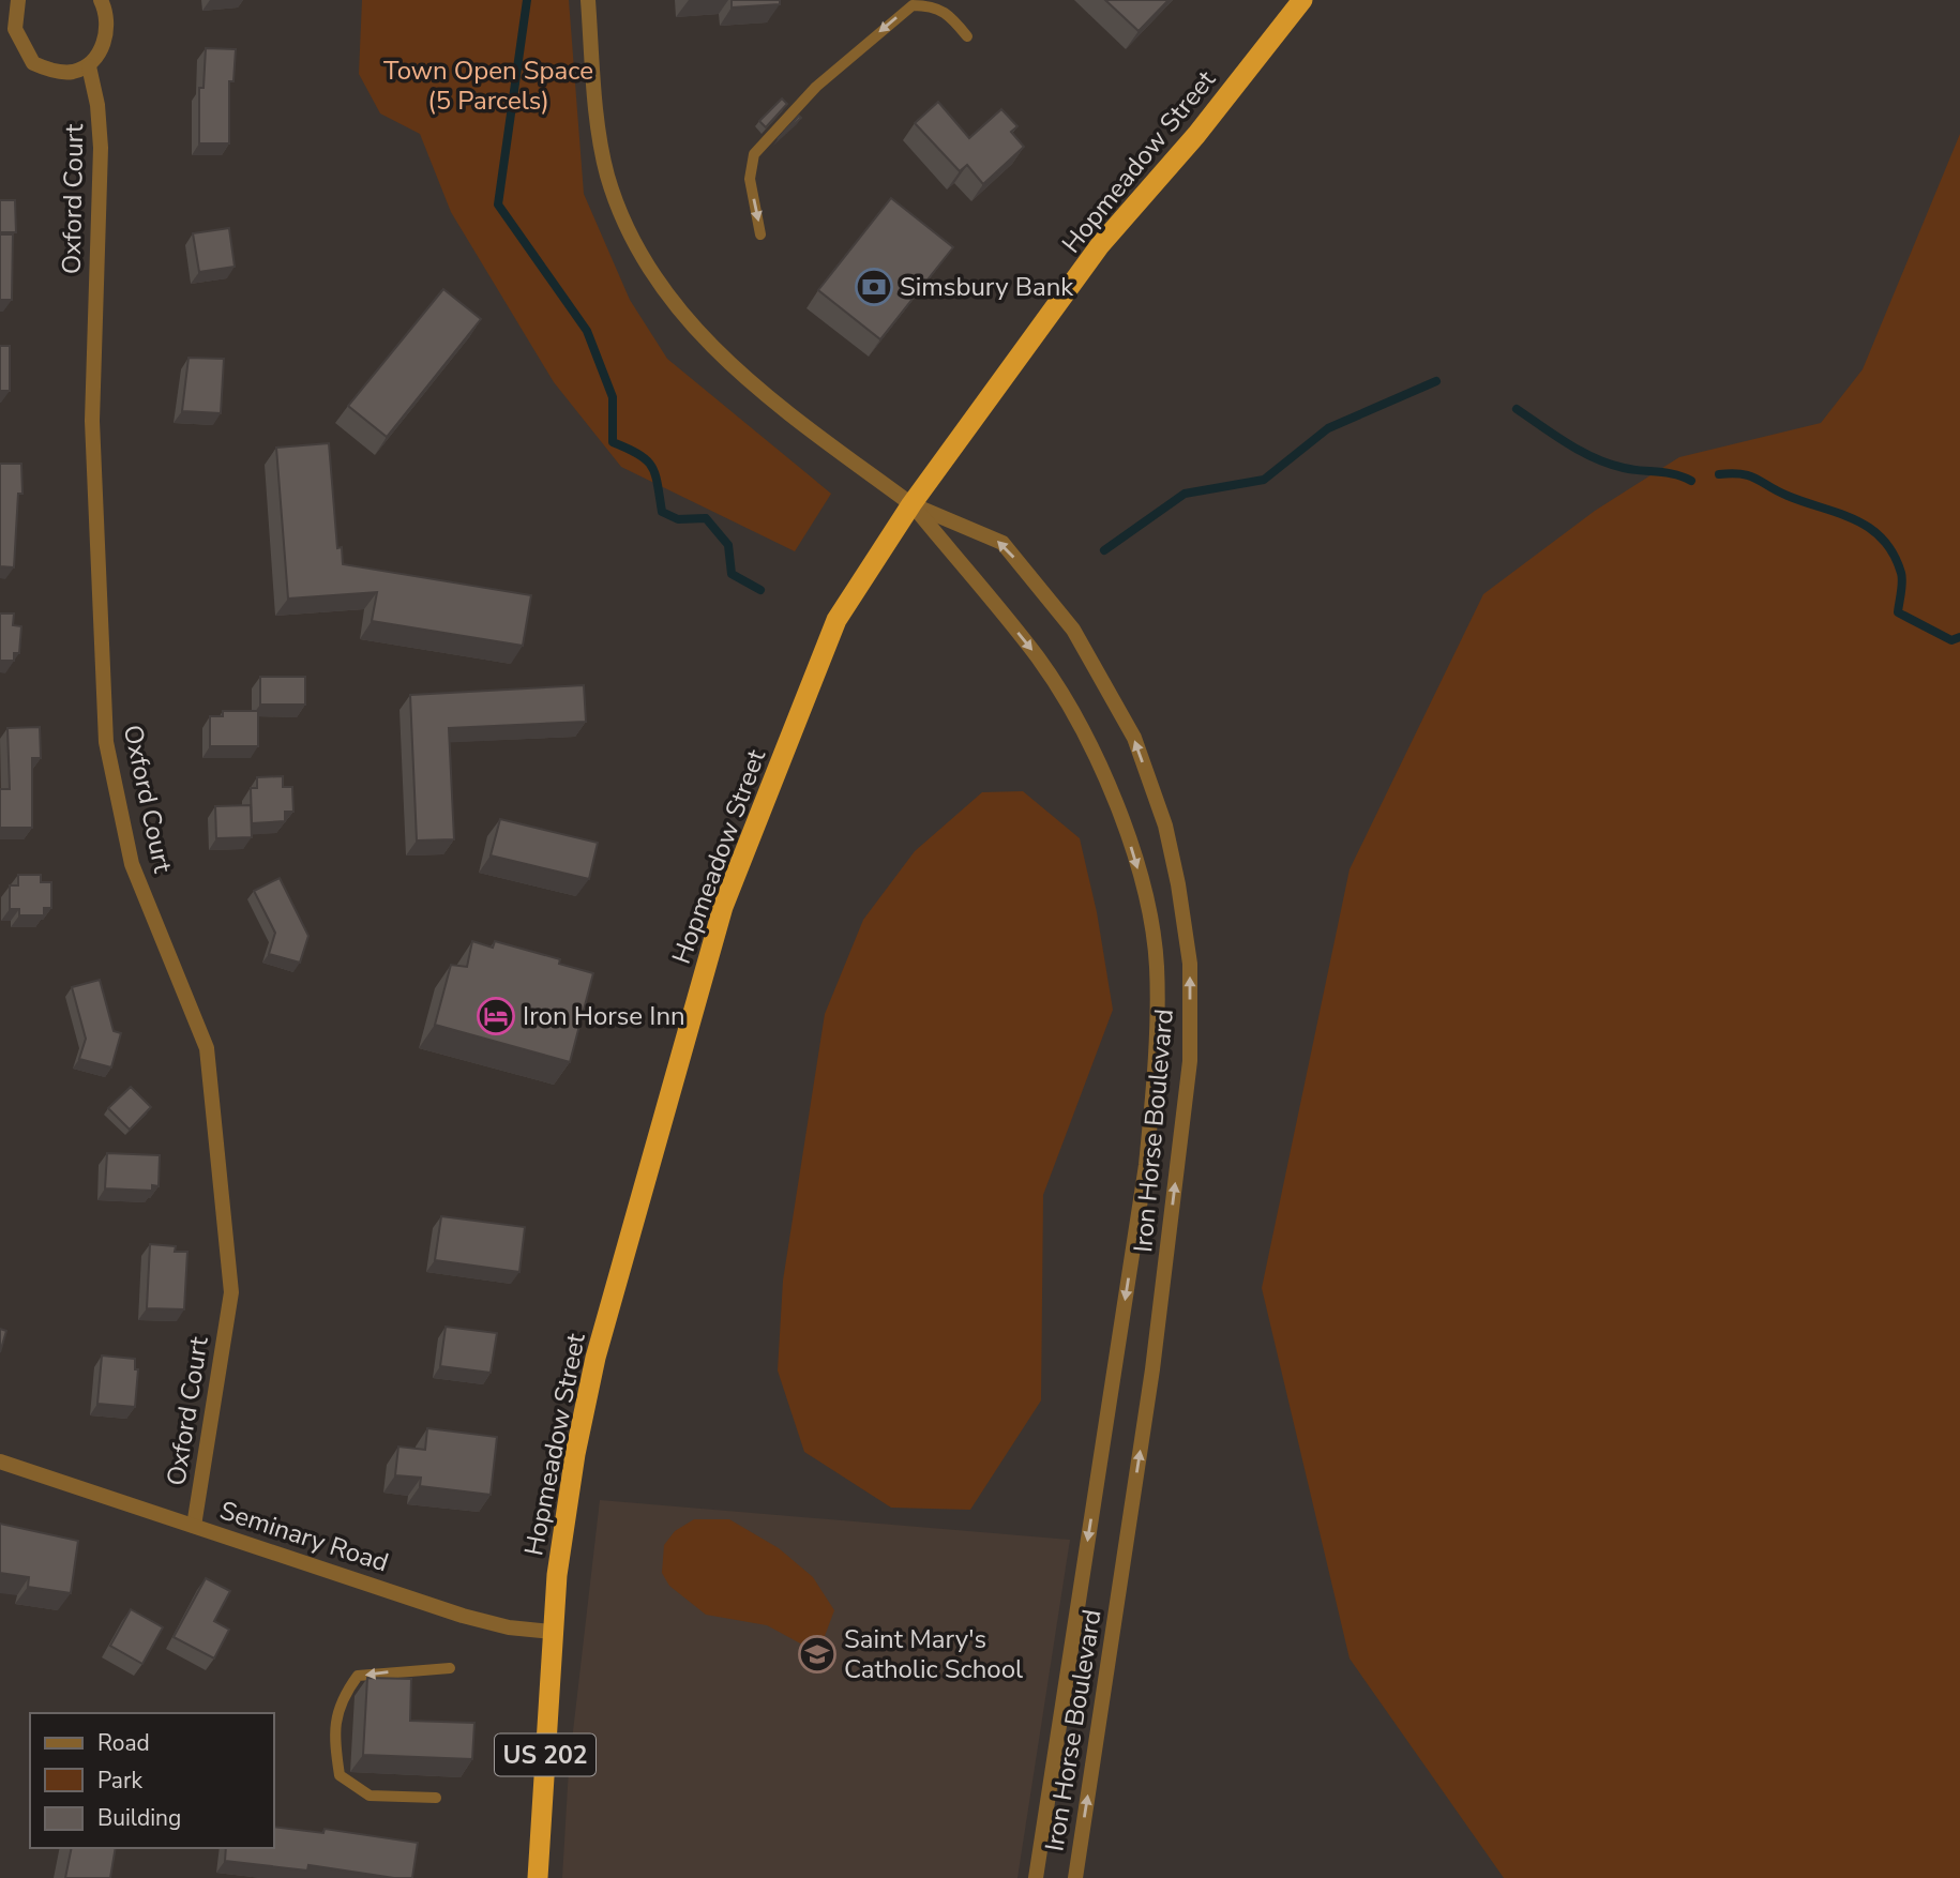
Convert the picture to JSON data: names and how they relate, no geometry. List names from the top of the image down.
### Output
{
  "streets": {
    "highway": ["Hopmeadow Street", "US 202"],
    "street": ["Oxford Court", "Iron Horse Boulevard", "Seminary Road"]
  },
  "crossings": [
    ["Hopmeadow Street", "Iron Horse Boulevard"],
    ["Hopmeadow Street", "Seminary Road"],
    ["Oxford Court", "Seminary Road"]
  ],
  "parks": ["Town Open Space (5 Parcels)"],
  "places": {
    "bank": ["Simsbury Bank"],
    "hotel": ["Iron Horse Inn"],
    "school or university": ["Saint Mary's Catholic School"]
  },
  "legend": ["Road", "Park", "Building"]
}
